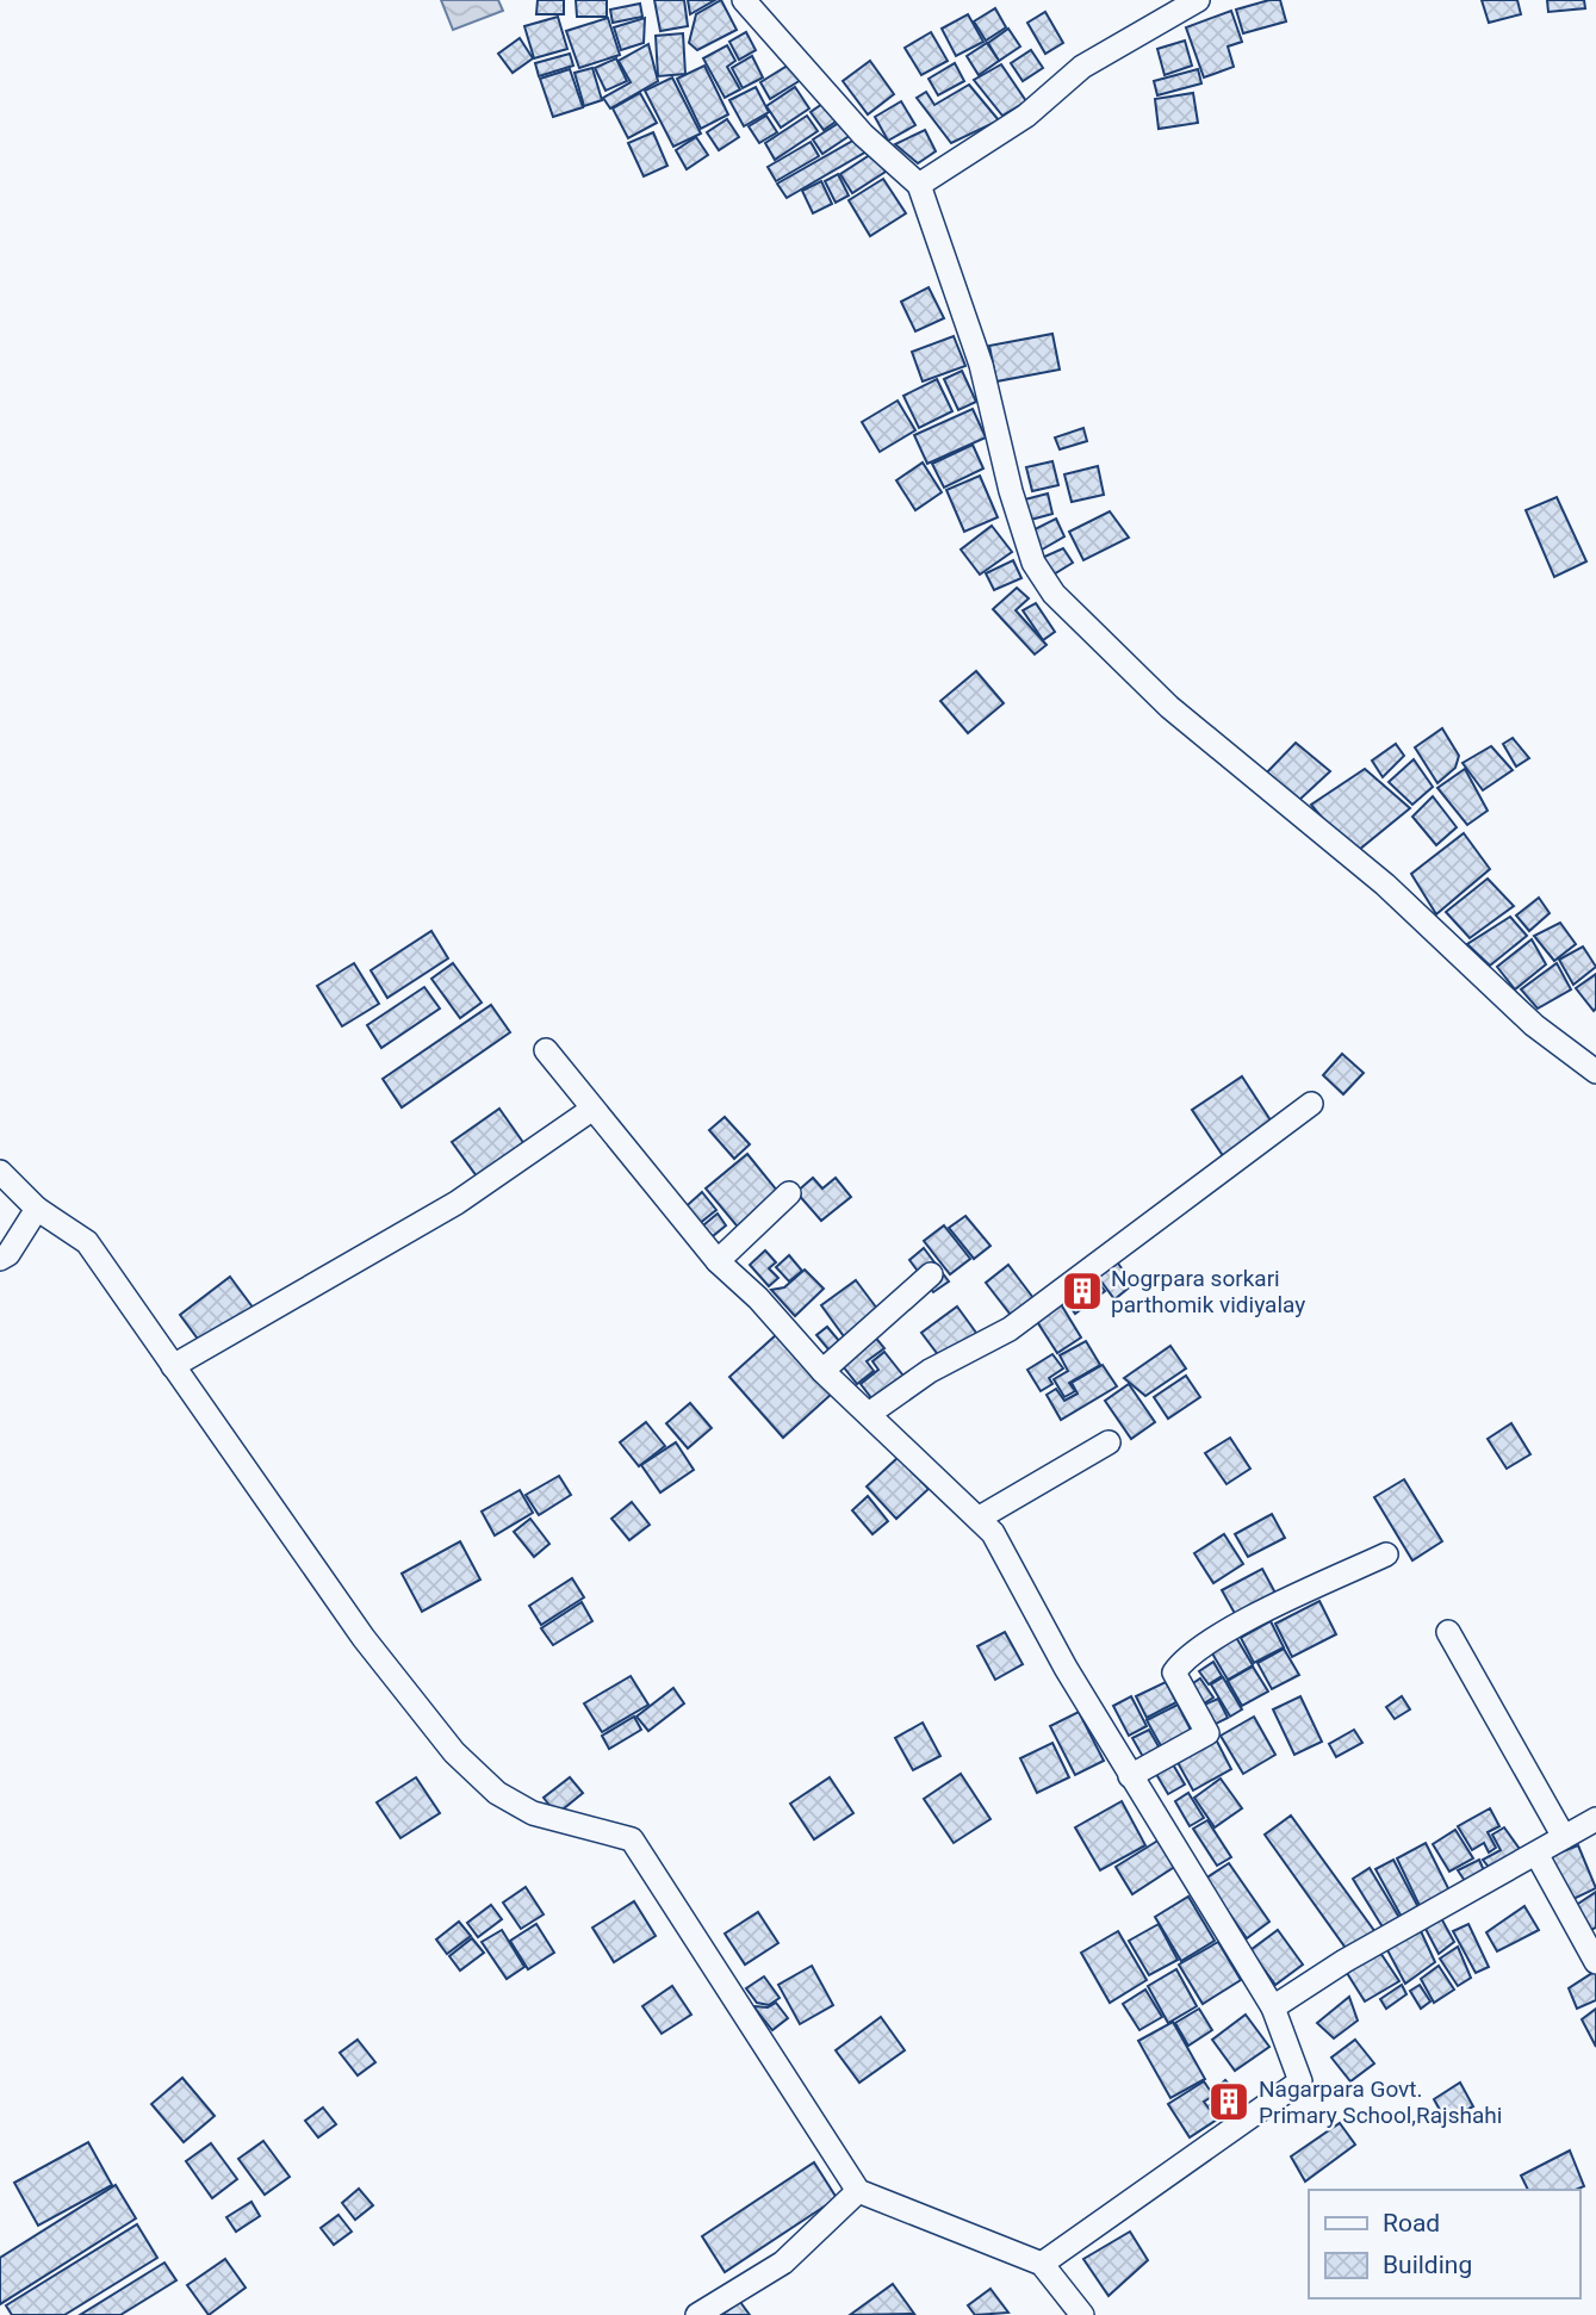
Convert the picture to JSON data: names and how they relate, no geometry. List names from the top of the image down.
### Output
{
  "places": {
    "building": ["Nogrpara sorkari parthomik vidiyalay", "Nagarpara Govt. Primary School,Rajshahi"]
  },
  "legend": ["Road", "Building"]
}
